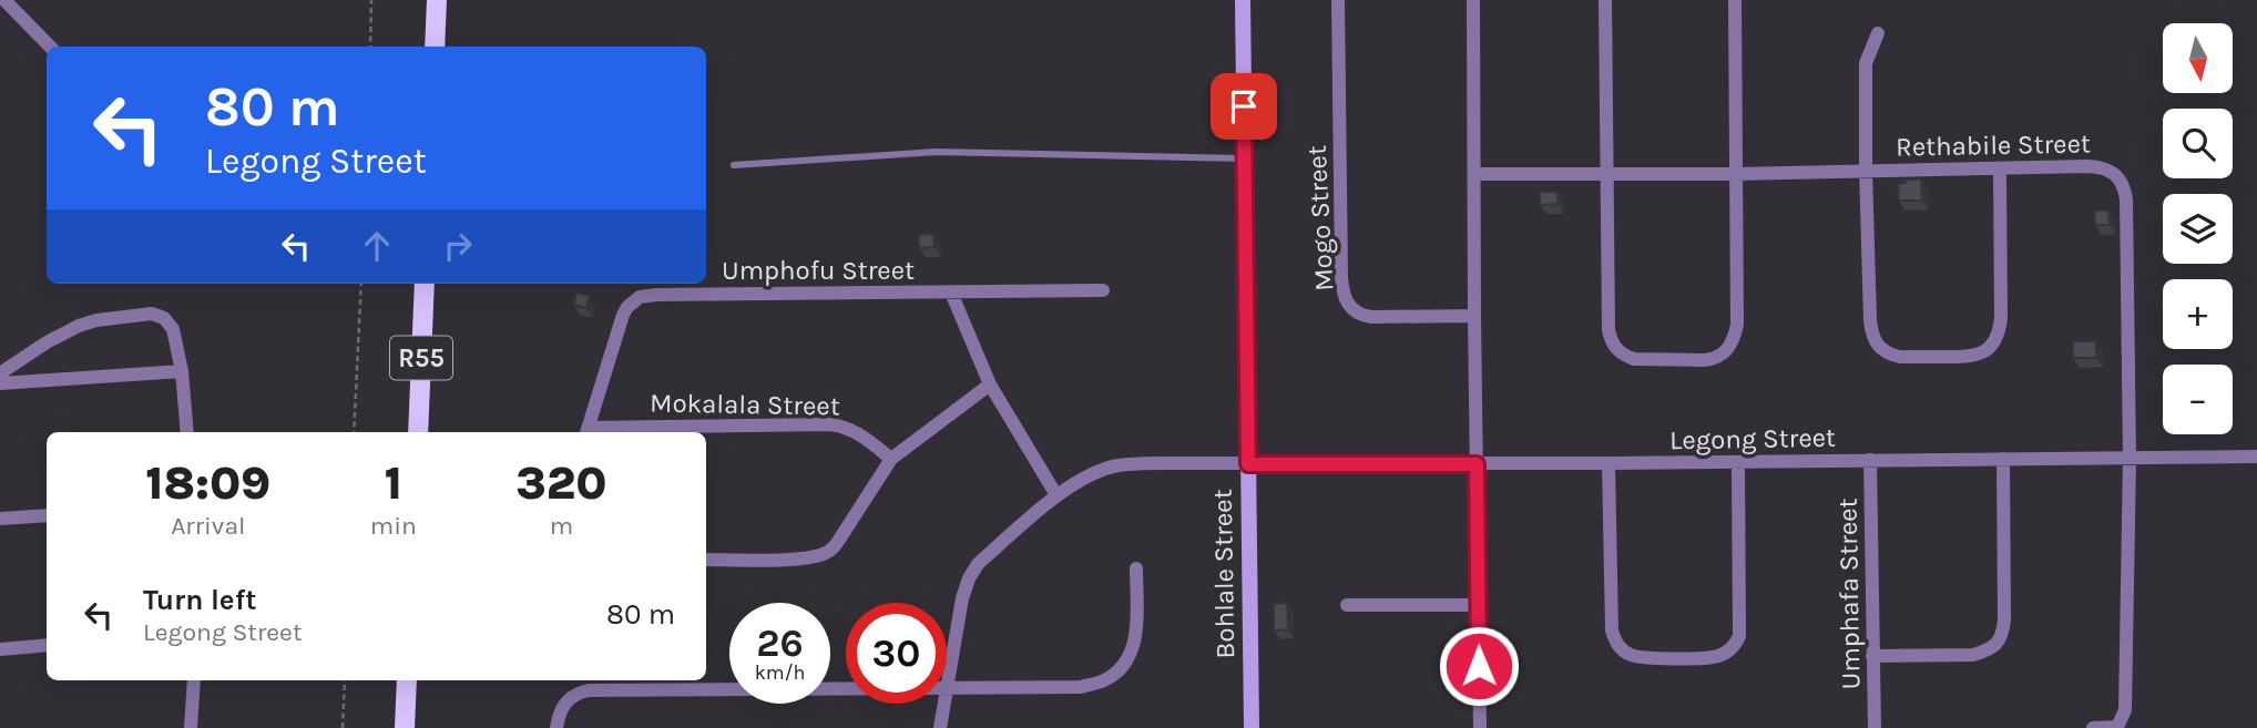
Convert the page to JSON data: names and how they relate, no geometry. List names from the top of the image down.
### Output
{
  "streets": {
    "main road": ["R55"],
    "street": [
      "Rethabile Street",
      "Mogo Street",
      "Umphofu Street",
      "Mokalala Street",
      "Legong Street",
      "Bohlale Street",
      "Umphafa Street"
    ]
  },
  "crossings": [
    ["Rethabile Street", "Legong Street"],
    ["Umphofu Street", "Mokalala Street"],
    ["Legong Street", "Bohlale Street"],
    ["Legong Street", "Umphafa Street"]
  ],
  "north": "bottom",
  "page": {
    "map_buttons": ["+", "−"],
    "turn": ["80 m", "Legong Street"],
    "eta": [
      "18:09",
      "Arrival",
      "1",
      "min",
      "320",
      "m"
    ],
    "list": [
      {
        "name": "Turn left",
        "note": "Legong Street",
        "value": "80 m"
      }
    ],
    "speed": "26 km/h",
    "limit": "30"
  }
}
